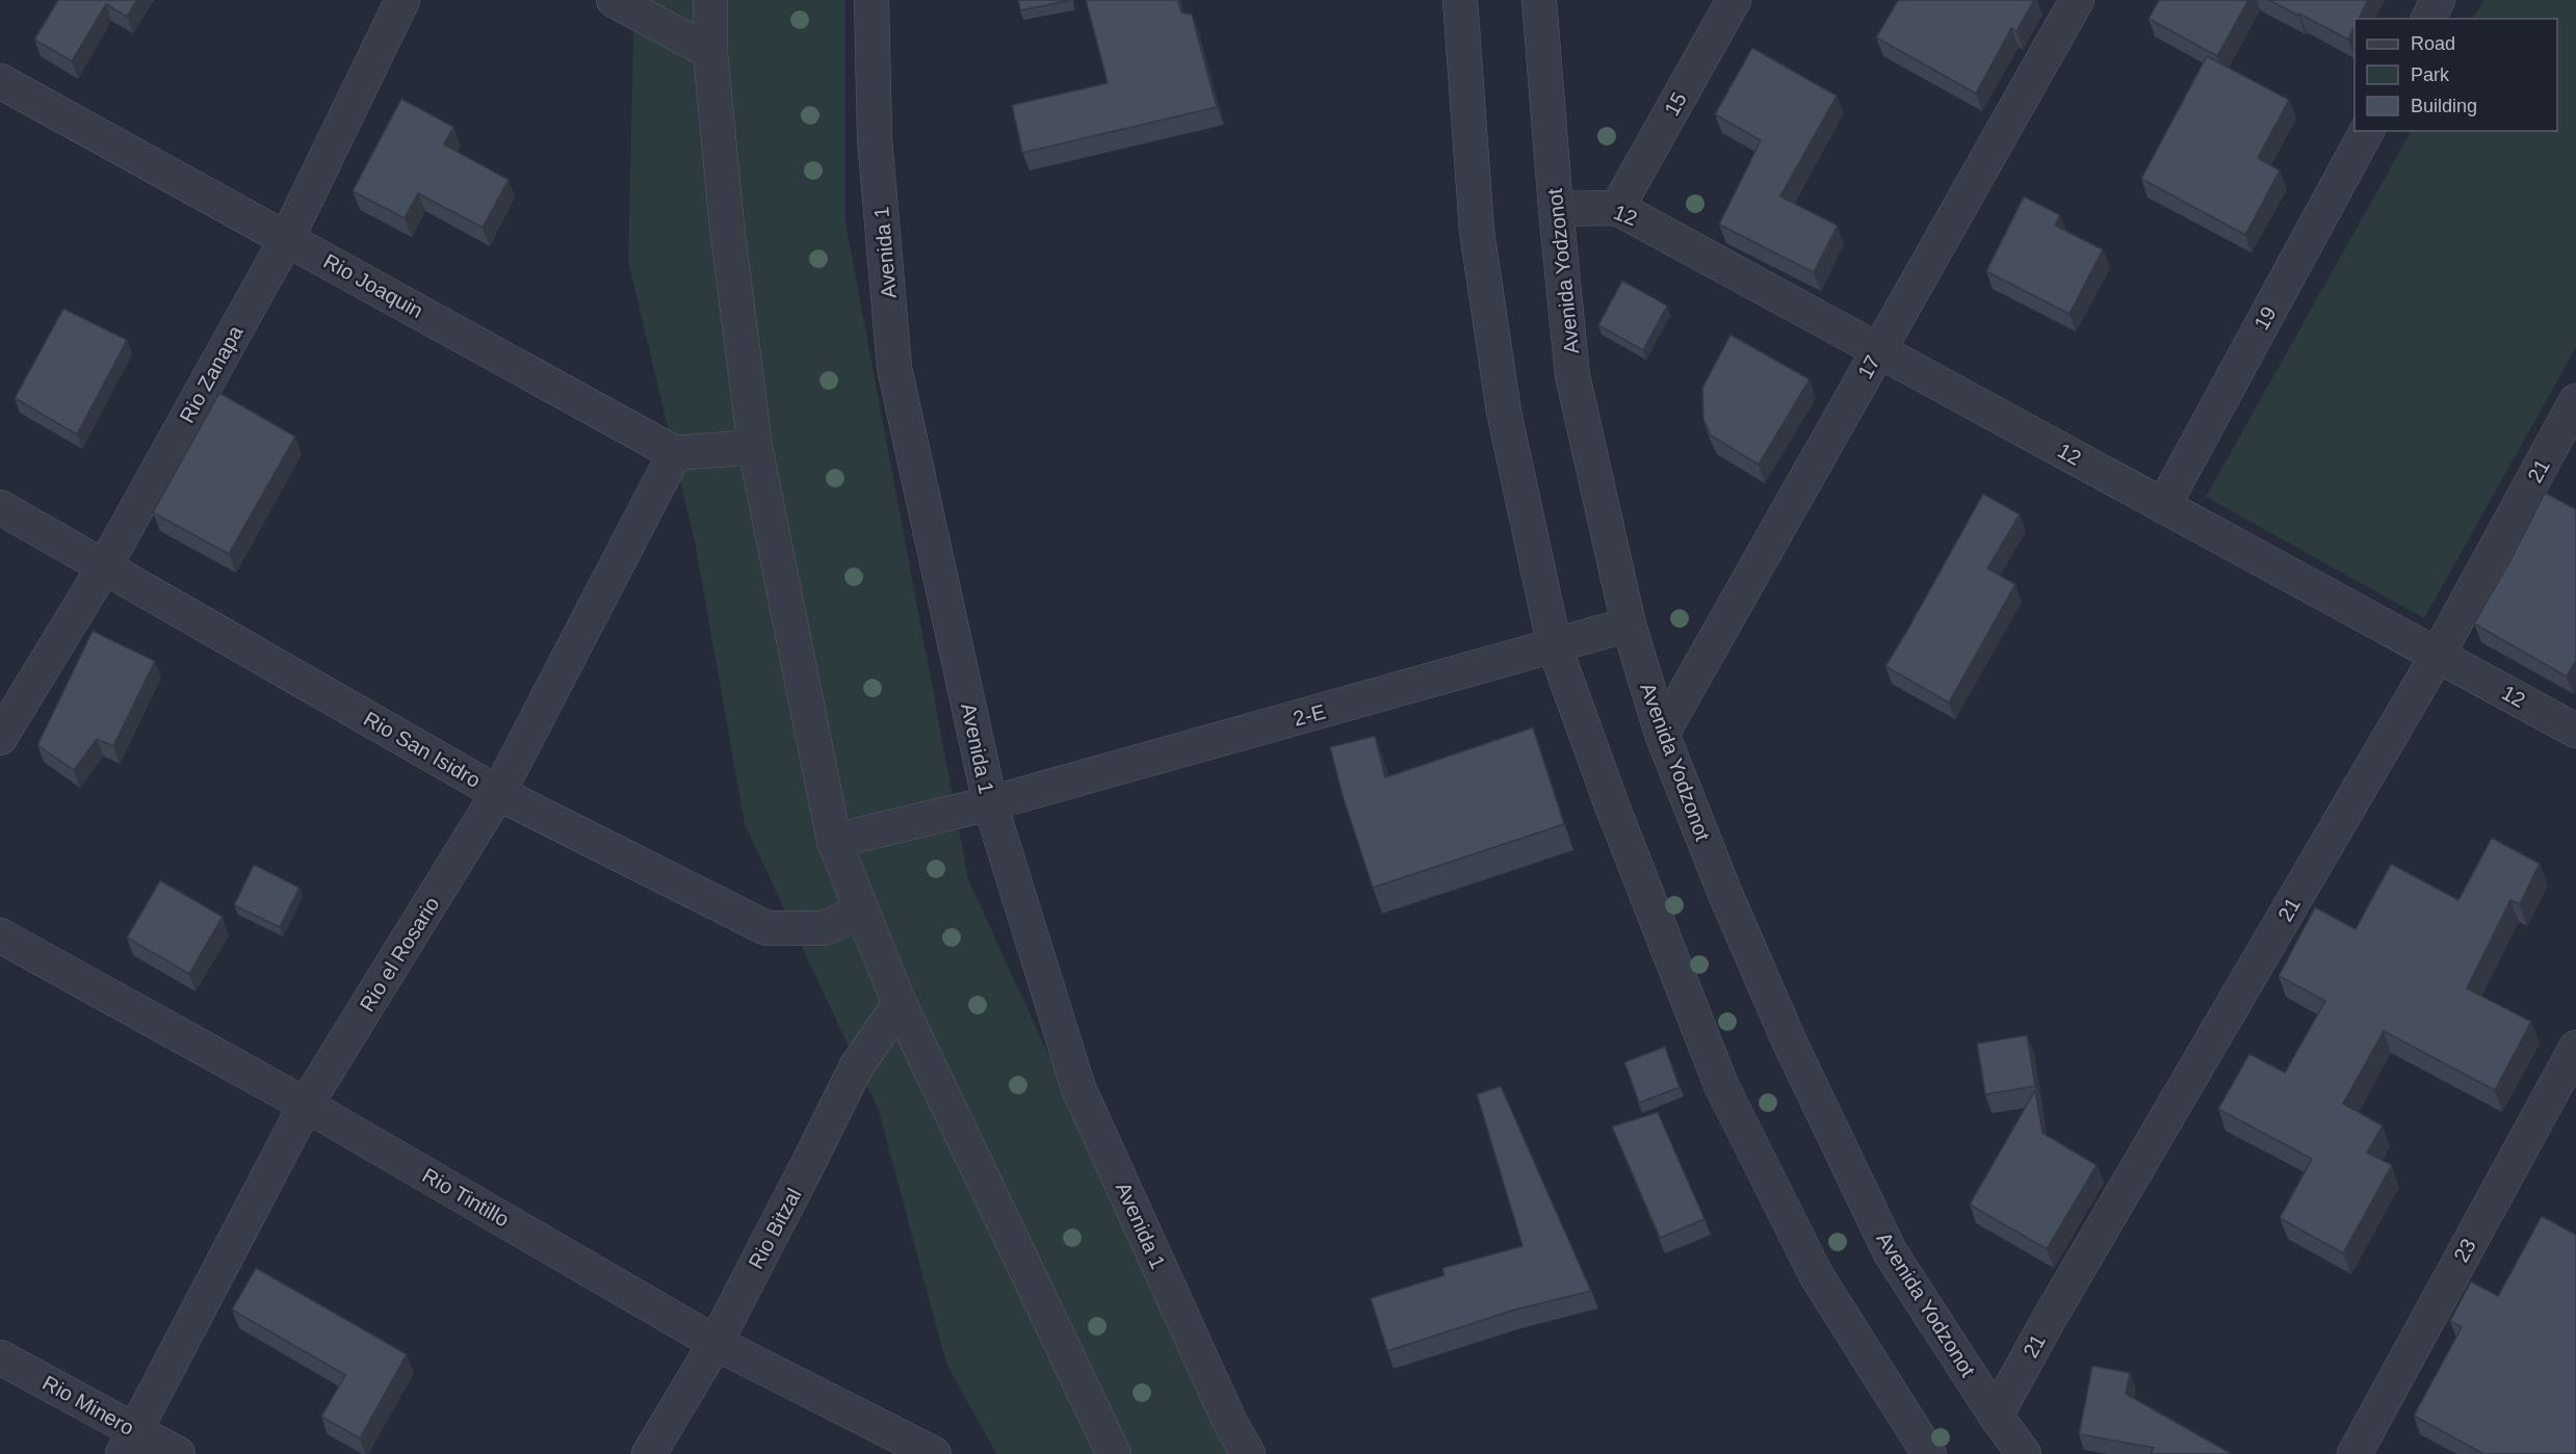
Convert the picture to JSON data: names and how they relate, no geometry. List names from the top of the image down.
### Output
{
  "streets": {
    "street": [
      "15",
      "12",
      "Avenida 1",
      "Avenida Yodzonot",
      "Rio Joaquin",
      "19",
      "17",
      "Rio Zanapa",
      "21",
      "2-E",
      "Rio San Isidro",
      "Rio el Rosario",
      "Rio Tintillo",
      "Rio Bitzal",
      "23",
      "Rio Minero"
    ]
  },
  "crossings": [
    ["15", "12"],
    ["12", "Avenida Yodzonot"],
    ["12", "19"],
    ["12", "17"],
    ["12", "21"],
    ["Avenida 1", "2-E"],
    ["Avenida Yodzonot", "17"],
    ["Avenida Yodzonot", "21"],
    ["Avenida Yodzonot", "2-E"],
    ["Rio Joaquin", "Rio Zanapa"],
    ["Rio Joaquin", "Rio el Rosario"],
    ["Rio Zanapa", "Rio San Isidro"],
    ["Rio San Isidro", "Rio el Rosario"],
    ["Rio el Rosario", "Rio Tintillo"],
    ["Rio el Rosario", "Rio Minero"],
    ["Rio Tintillo", "Rio Bitzal"]
  ],
  "legend": ["Road", "Park", "Building"]
}
